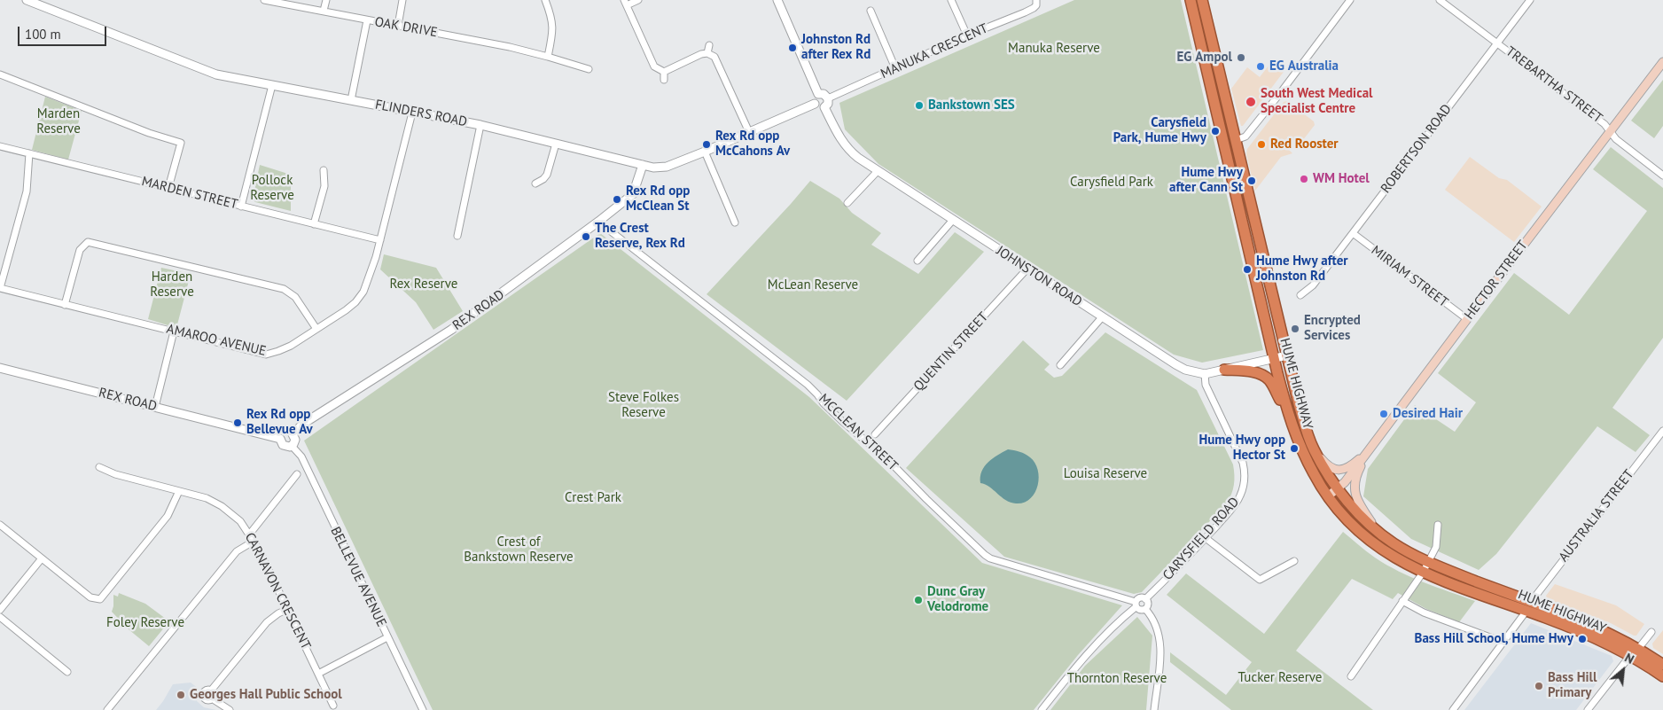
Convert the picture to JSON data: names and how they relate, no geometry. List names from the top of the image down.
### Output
{
  "streets": {
    "highway": ["HUME HIGHWAY"],
    "main road": ["HECTOR STREET"],
    "street": [
      "OAK DRIVE",
      "MANUKA CRESCENT",
      "TREBARTHA STREET",
      "FLINDERS ROAD",
      "ROBERTSON ROAD",
      "MARDEN STREET",
      "JOHNSTON ROAD",
      "MIRIAM STREET",
      "REX ROAD",
      "AMAROO AVENUE",
      "QUENTIN STREET",
      "MCCLEAN STREET",
      "AUSTRALIA STREET",
      "CARYSFIELD ROAD",
      "BELLEVUE AVENUE",
      "CARNAVON CRESCENT"
    ]
  },
  "crossings": [
    ["MANUKA CRESCENT", "FLINDERS ROAD"],
    ["MANUKA CRESCENT", "JOHNSTON ROAD"],
    ["TREBARTHA STREET", "ROBERTSON ROAD"],
    ["TREBARTHA STREET", "HECTOR STREET"],
    ["FLINDERS ROAD", "JOHNSTON ROAD"],
    ["FLINDERS ROAD", "REX ROAD"],
    ["FLINDERS ROAD", "AMAROO AVENUE"],
    ["ROBERTSON ROAD", "MIRIAM STREET"],
    ["MARDEN STREET", "AMAROO AVENUE"],
    ["JOHNSTON ROAD", "QUENTIN STREET"],
    ["JOHNSTON ROAD", "HUME HIGHWAY"],
    ["JOHNSTON ROAD", "CARYSFIELD ROAD"],
    ["MIRIAM STREET", "HECTOR STREET"],
    ["HECTOR STREET", "HUME HIGHWAY"],
    ["REX ROAD", "MCCLEAN STREET"],
    ["REX ROAD", "BELLEVUE AVENUE"],
    ["HUME HIGHWAY", "AUSTRALIA STREET"],
    ["MCCLEAN STREET", "CARYSFIELD ROAD"]
  ],
  "parks": [
    "Manuka Reserve",
    "Marden Reserve",
    "Pollock Reserve",
    "Carysfield Park",
    "Harden Reserve",
    "Rex Reserve",
    "McLean Reserve",
    "Steve Folkes Reserve",
    "Louisa Reserve",
    "Crest Park",
    "Crest of Bankstown Reserve",
    "Foley Reserve",
    "Tucker Reserve",
    "Thornton Reserve"
  ],
  "places": [
    "Johnston Rd after Rex Rd",
    "EG Ampol",
    "EG Australia",
    "South West Medical Specialist Centre",
    "Bankstown SES",
    "Carysfield Park, Hume Hwy",
    "Rex Rd opp McCahons Av",
    "Red Rooster",
    "WM Hotel",
    "Hume Hwy after Cann St",
    "Rex Rd opp McClean St",
    "The Crest Reserve, Rex Rd",
    "Hume Hwy after Johnston Rd",
    "Encrypted Services",
    "Desired Hair",
    "Rex Rd opp Bellevue Av",
    "Hume Hwy opp Hector St",
    "Dunc Gray Velodrome",
    "Bass Hill School, Hume Hwy",
    "Bass Hill Primary",
    "Georges Hall Public School"
  ],
  "scale_bar": "100 m",
  "north": "top right"
}
